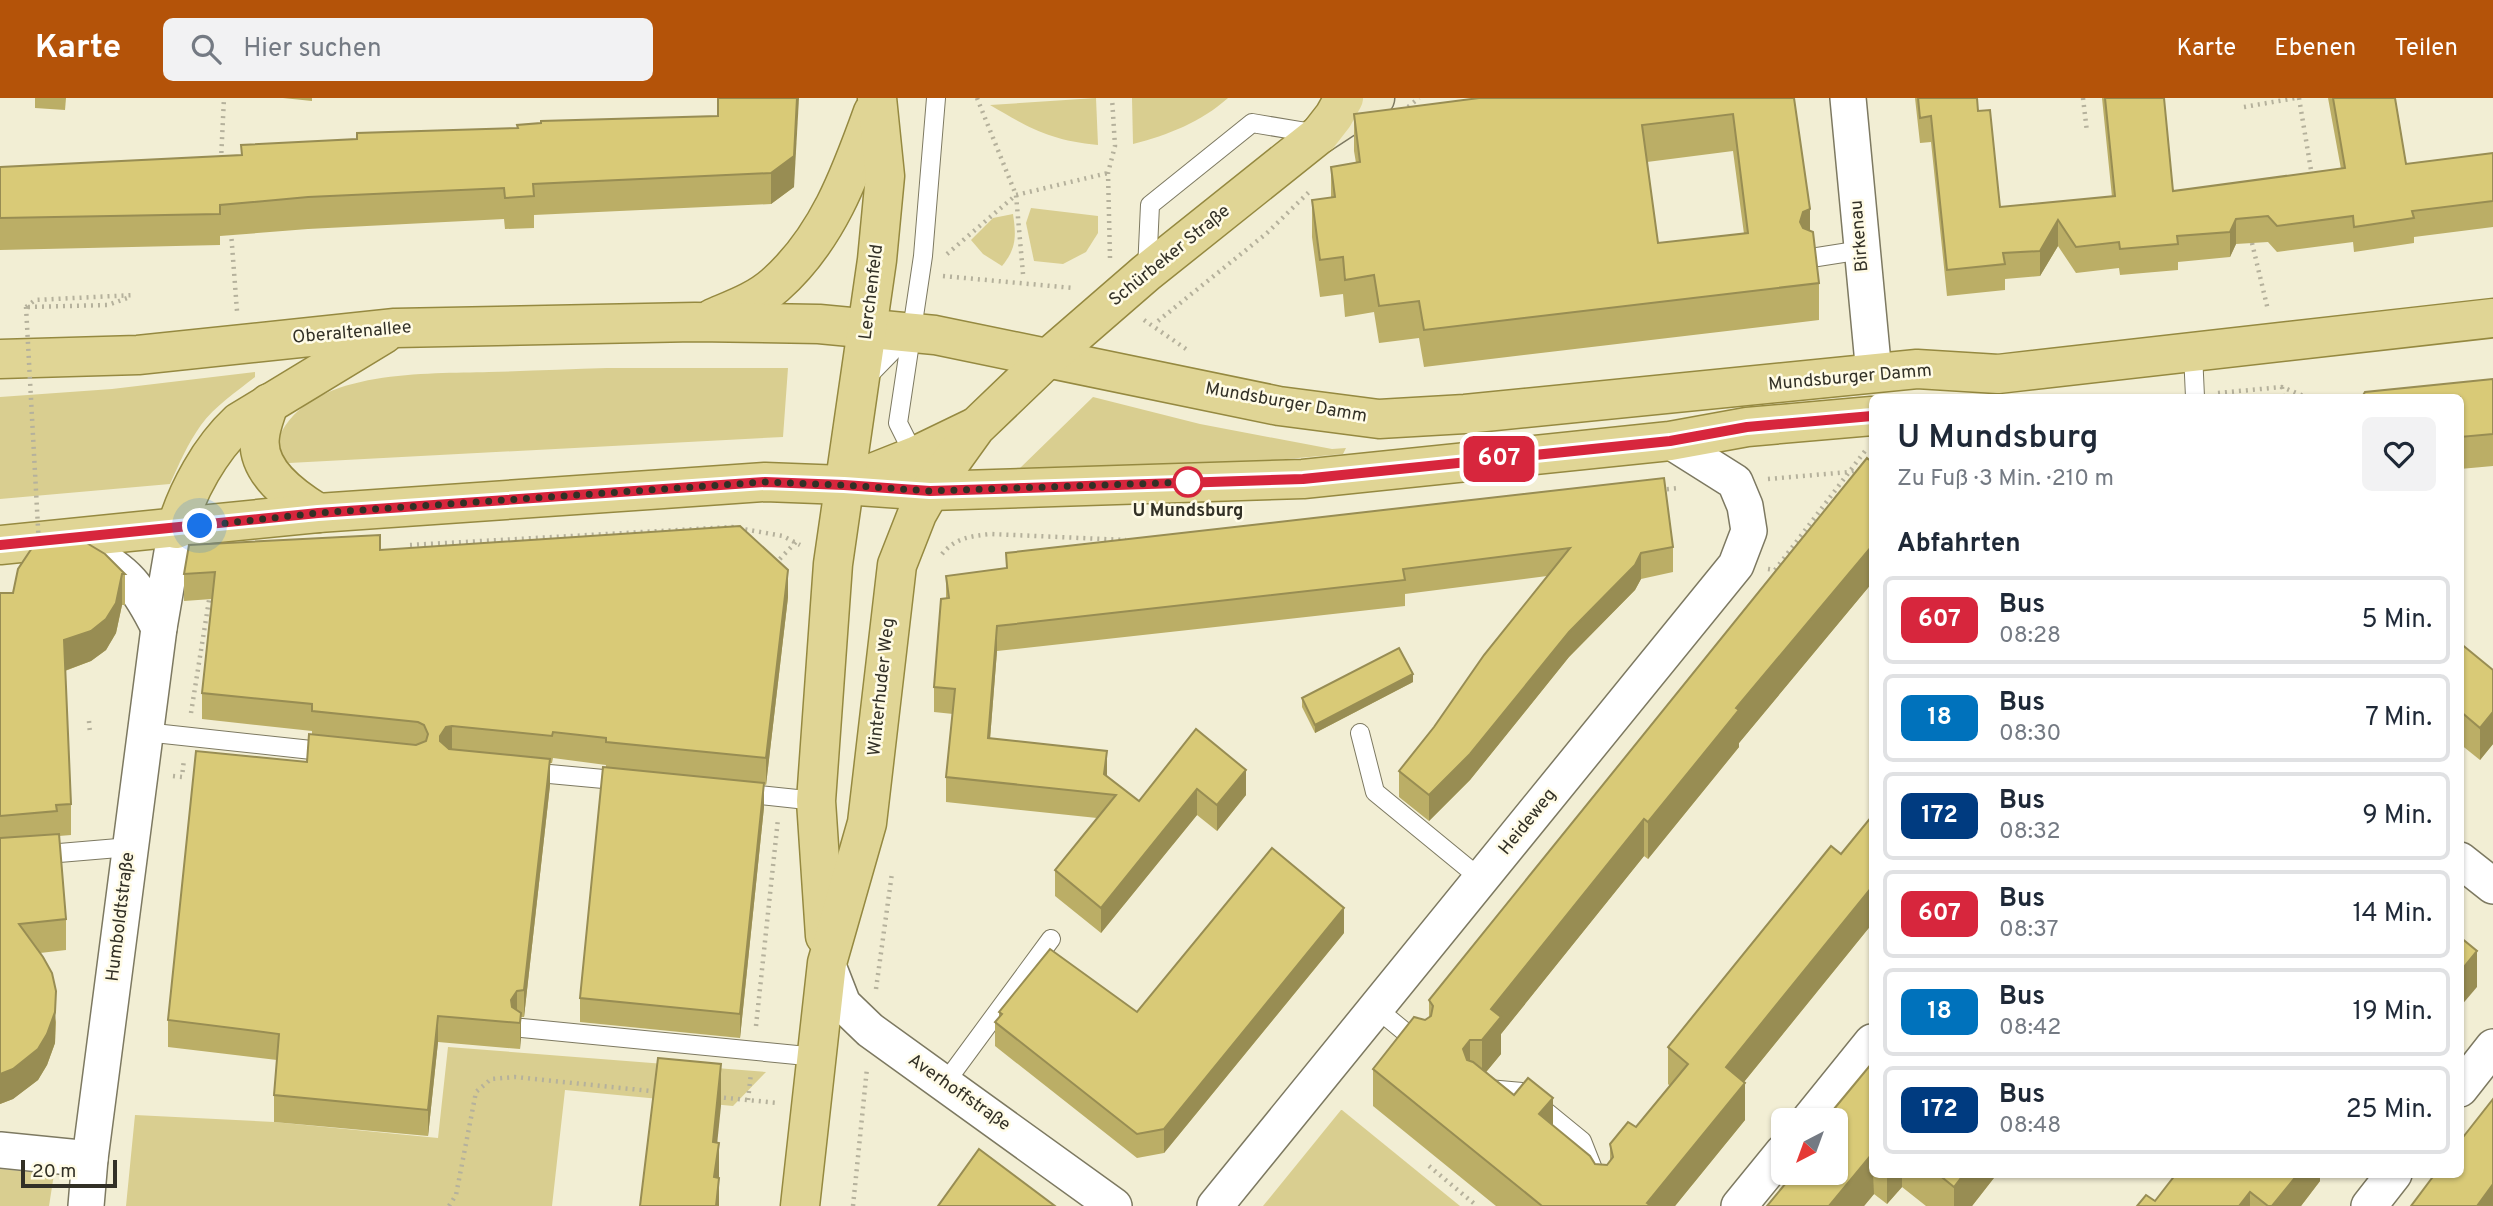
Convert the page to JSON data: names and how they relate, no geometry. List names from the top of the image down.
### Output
{
  "streets": {
    "main road": [
      "Schürbeker Straße",
      "Lerchenfeld",
      "Oberaltenallee",
      "Mundsburger Damm",
      "Winterhuder Weg"
    ],
    "street": [
      "Birkenau",
      "Heideweg",
      "Humboldtstraße",
      "Averhoffstraße"
    ]
  },
  "crossings": [
    ["Birkenau", "Mundsburger Damm"],
    ["Schürbeker Straße", "Mundsburger Damm"],
    ["Schürbeker Straße", "Winterhuder Weg"],
    ["Lerchenfeld", "Mundsburger Damm"],
    ["Lerchenfeld", "Winterhuder Weg"],
    ["Oberaltenallee", "Mundsburger Damm"],
    ["Winterhuder Weg", "Averhoffstraße"]
  ],
  "places": ["U Mundsburg"],
  "lines": ["bus line 607"],
  "scale_bar": "20 m",
  "north": "bottom left",
  "page": {
    "header": "Karte",
    "search": "Hier suchen",
    "nav": ["Karte", "Ebenen", "Teilen"],
    "on_map": "607",
    "heading": [
      ["U Mundsburg", "Zu Fuß · 3 Min. · 210 m"],
      "Abfahrten"
    ],
    "list": [
      {
        "mark": "607",
        "name": "Bus",
        "note": "08:28",
        "value": "5 Min."
      },
      {
        "mark": "18",
        "name": "Bus",
        "note": "08:30",
        "value": "7 Min."
      },
      {
        "mark": "172",
        "name": "Bus",
        "note": "08:32",
        "value": "9 Min."
      },
      {
        "mark": "607",
        "name": "Bus",
        "note": "08:37",
        "value": "14 Min."
      },
      {
        "mark": "18",
        "name": "Bus",
        "note": "08:42",
        "value": "19 Min."
      },
      {
        "mark": "172",
        "name": "Bus",
        "note": "08:48",
        "value": "25 Min."
      }
    ],
    "scale": "20 m"
  }
}
